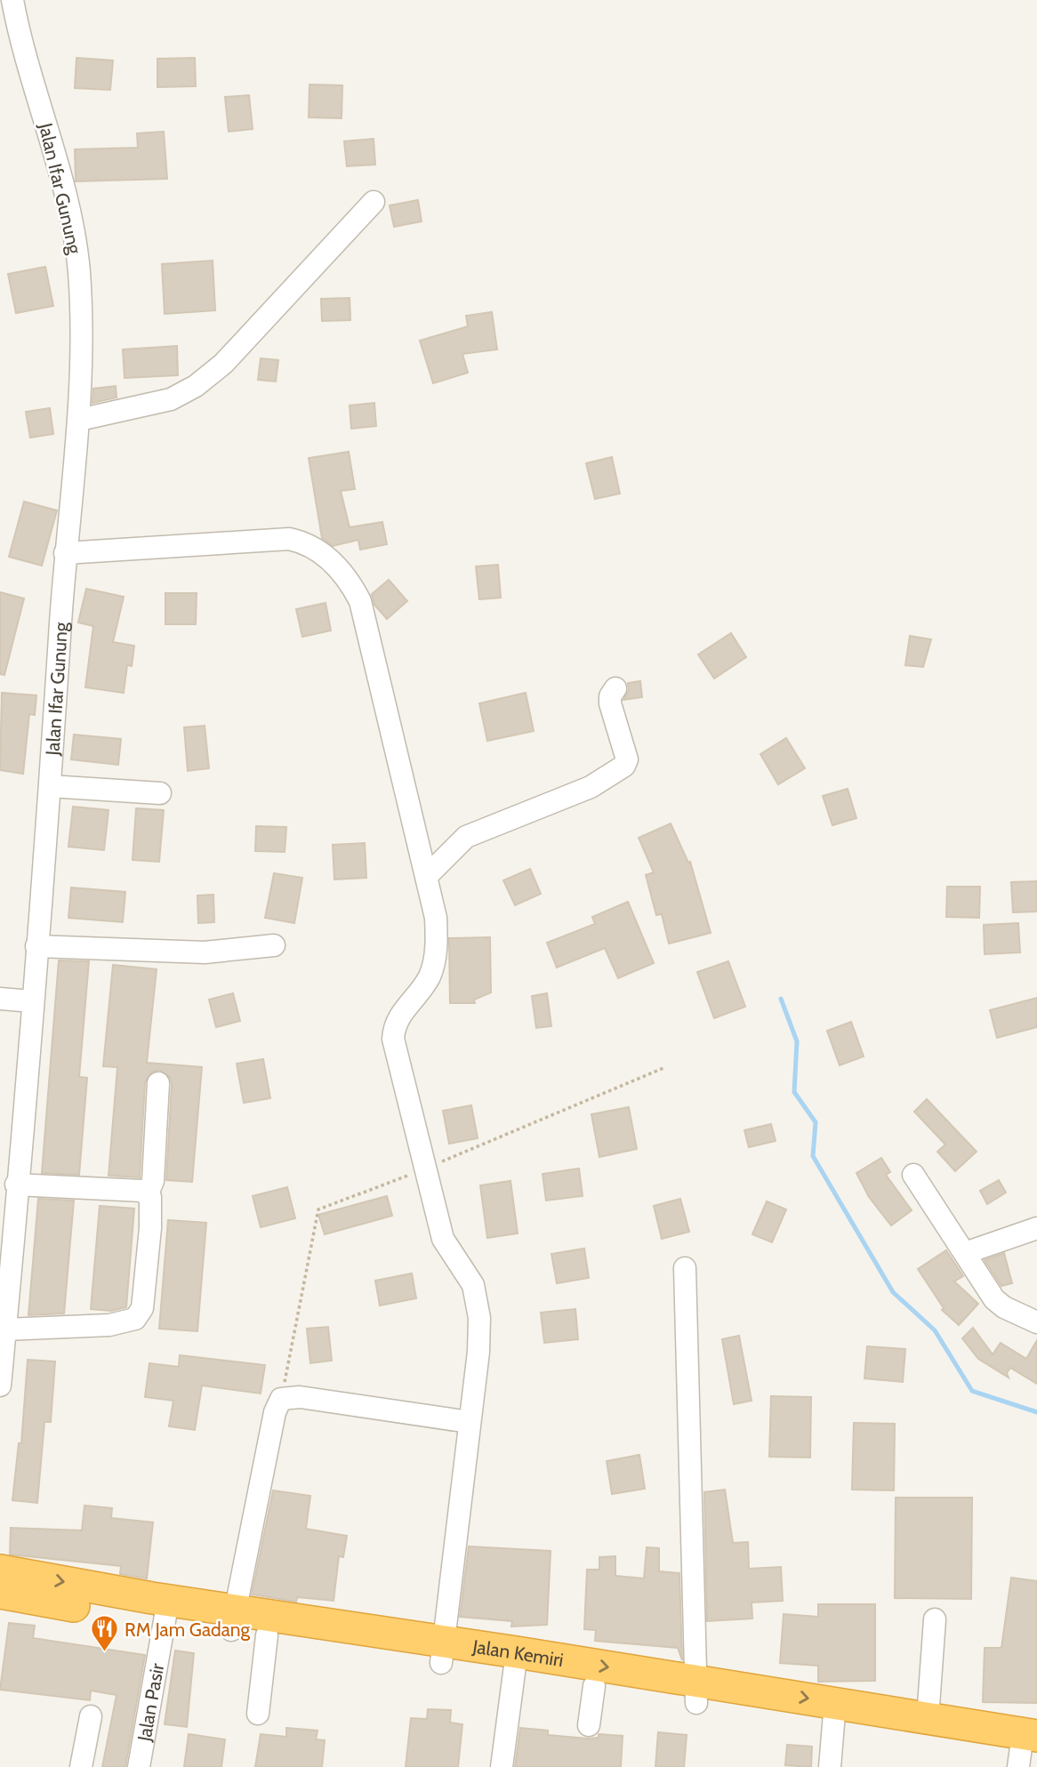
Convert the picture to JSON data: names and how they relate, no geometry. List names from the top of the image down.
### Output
{
  "streets": {
    "highway": ["Jalan Kemiri"],
    "street": ["Jalan Ifar Gunung", "Jalan Pasir"]
  },
  "crossings": [
    ["Jalan Kemiri", "Jalan Pasir"]
  ],
  "places": {
    "restaurant": ["RM Jam Gadang"]
  }
}
